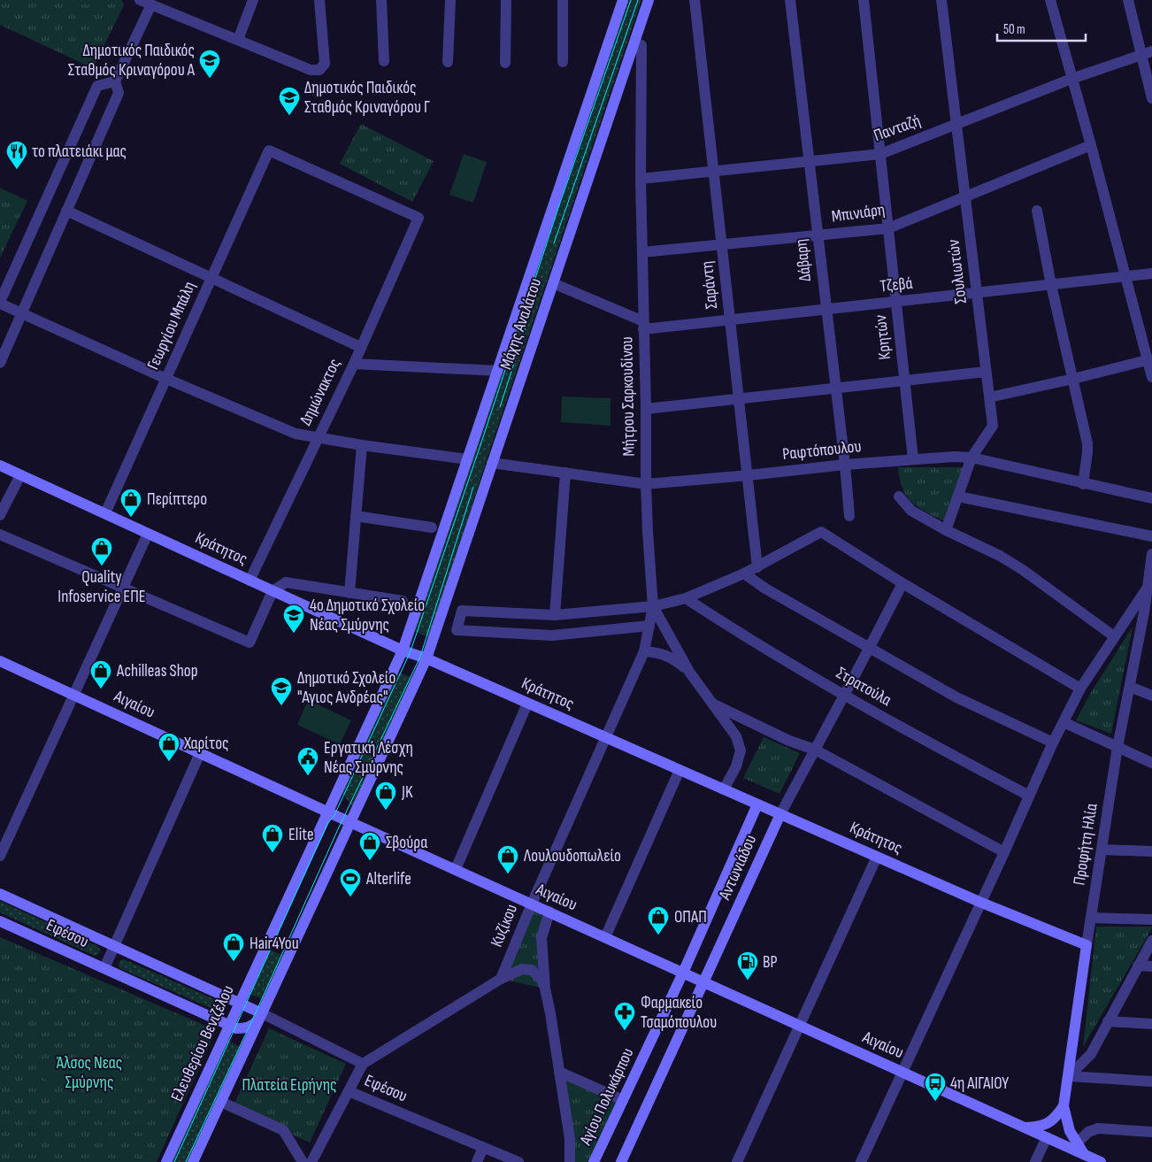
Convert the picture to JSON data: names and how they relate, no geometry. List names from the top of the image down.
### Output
{
  "streets": {
    "street": [
      "Πανταζή",
      "Μπινιάρη",
      "Δάβαρη",
      "Σουλιωτών",
      "Σαράντη",
      "Τζεβά",
      "Μάχης Αναλάτου",
      "Γεωργίου Μπάλη",
      "Κρητών",
      "Δημώνακτος",
      "Μήτρου Σαρκουδίνου",
      "Ραφτόπουλου",
      "Κράτητος",
      "Στρατούλα",
      "Αιγαίου",
      "Προφήτη Ηλία",
      "Αντωνιάδου",
      "Κυζίκου",
      "Εφέσου",
      "Ελευθερίου Βενιζέλου",
      "Αγίου Πολυκάρπου"
    ]
  },
  "crossings": [
    ["Πανταζή", "Δάβαρη"],
    ["Πανταζή", "Σουλιωτών"],
    ["Πανταζή", "Σαράντη"],
    ["Πανταζή", "Κρητών"],
    ["Πανταζή", "Μήτρου Σαρκουδίνου"],
    ["Μπινιάρη", "Δάβαρη"],
    ["Μπινιάρη", "Σουλιωτών"],
    ["Μπινιάρη", "Σαράντη"],
    ["Μπινιάρη", "Κρητών"],
    ["Μπινιάρη", "Μήτρου Σαρκουδίνου"],
    ["Δάβαρη", "Τζεβά"],
    ["Δάβαρη", "Ραφτόπουλου"],
    ["Σουλιωτών", "Τζεβά"],
    ["Σουλιωτών", "Ραφτόπουλου"],
    ["Σαράντη", "Τζεβά"],
    ["Σαράντη", "Ραφτόπουλου"],
    ["Τζεβά", "Κρητών"],
    ["Τζεβά", "Μήτρου Σαρκουδίνου"],
    ["Μάχης Αναλάτου", "Ραφτόπουλου"],
    ["Μάχης Αναλάτου", "Κράτητος"],
    ["Μάχης Αναλάτου", "Ελευθερίου Βενιζέλου"],
    ["Γεωργίου Μπάλη", "Δημώνακτος"],
    ["Γεωργίου Μπάλη", "Κράτητος"],
    ["Κρητών", "Ραφτόπουλου"],
    ["Δημώνακτος", "Κράτητος"],
    ["Μήτρου Σαρκουδίνου", "Ραφτόπουλου"],
    ["Μήτρου Σαρκουδίνου", "Κράτητος"],
    ["Μήτρου Σαρκουδίνου", "Κυζίκου"],
    ["Κράτητος", "Προφήτη Ηλία"],
    ["Κράτητος", "Αντωνιάδου"],
    ["Κράτητος", "Κυζίκου"],
    ["Κράτητος", "Ελευθερίου Βενιζέλου"],
    ["Αιγαίου", "Προφήτη Ηλία"],
    ["Αιγαίου", "Αντωνιάδου"],
    ["Αιγαίου", "Κυζίκου"],
    ["Αιγαίου", "Ελευθερίου Βενιζέλου"],
    ["Αιγαίου", "Αγίου Πολυκάρπου"],
    ["Αντωνιάδου", "Αγίου Πολυκάρπου"],
    ["Εφέσου", "Ελευθερίου Βενιζέλου"]
  ],
  "parks": ["Άλσος Νεας Σμύρνης", "Πλατεία Ειρήνης"],
  "places": {
    "school or university": [
      "Δημοτικός Παιδικός Σταθμός Κριναγόρου Α",
      "Δημοτικός Παιδικός Σταθμός Κριναγόρου Γ",
      "4o Δημοτικό Σχολείο Νέας Σμύρνης",
      "Δημοτικό Σχολείο \"Αγιος Ανδρέας\""
    ],
    "restaurant": ["το πλατειάκι μας"],
    "shop": [
      "Περίπτερο",
      "Quality Infoservice ΕΠΕ",
      "Achilleas Shop",
      "Χαρίτος",
      "JK",
      "Elite",
      "Σβούρα",
      "Λουλουδοπωλείο",
      "ΟΠΑΠ",
      "Hair4You"
    ],
    "public building": ["Εργατική Λέσχη Νέας Σμύρνης"],
    "sports": ["Alterlife"],
    "fuel station": ["BP"],
    "pharmacy": ["Φαρμακείο Τσαμόπουλου"],
    "bus stop": ["4η ΑΙΓΑΙΟΥ"]
  },
  "scale_bar": "50 m"
}
